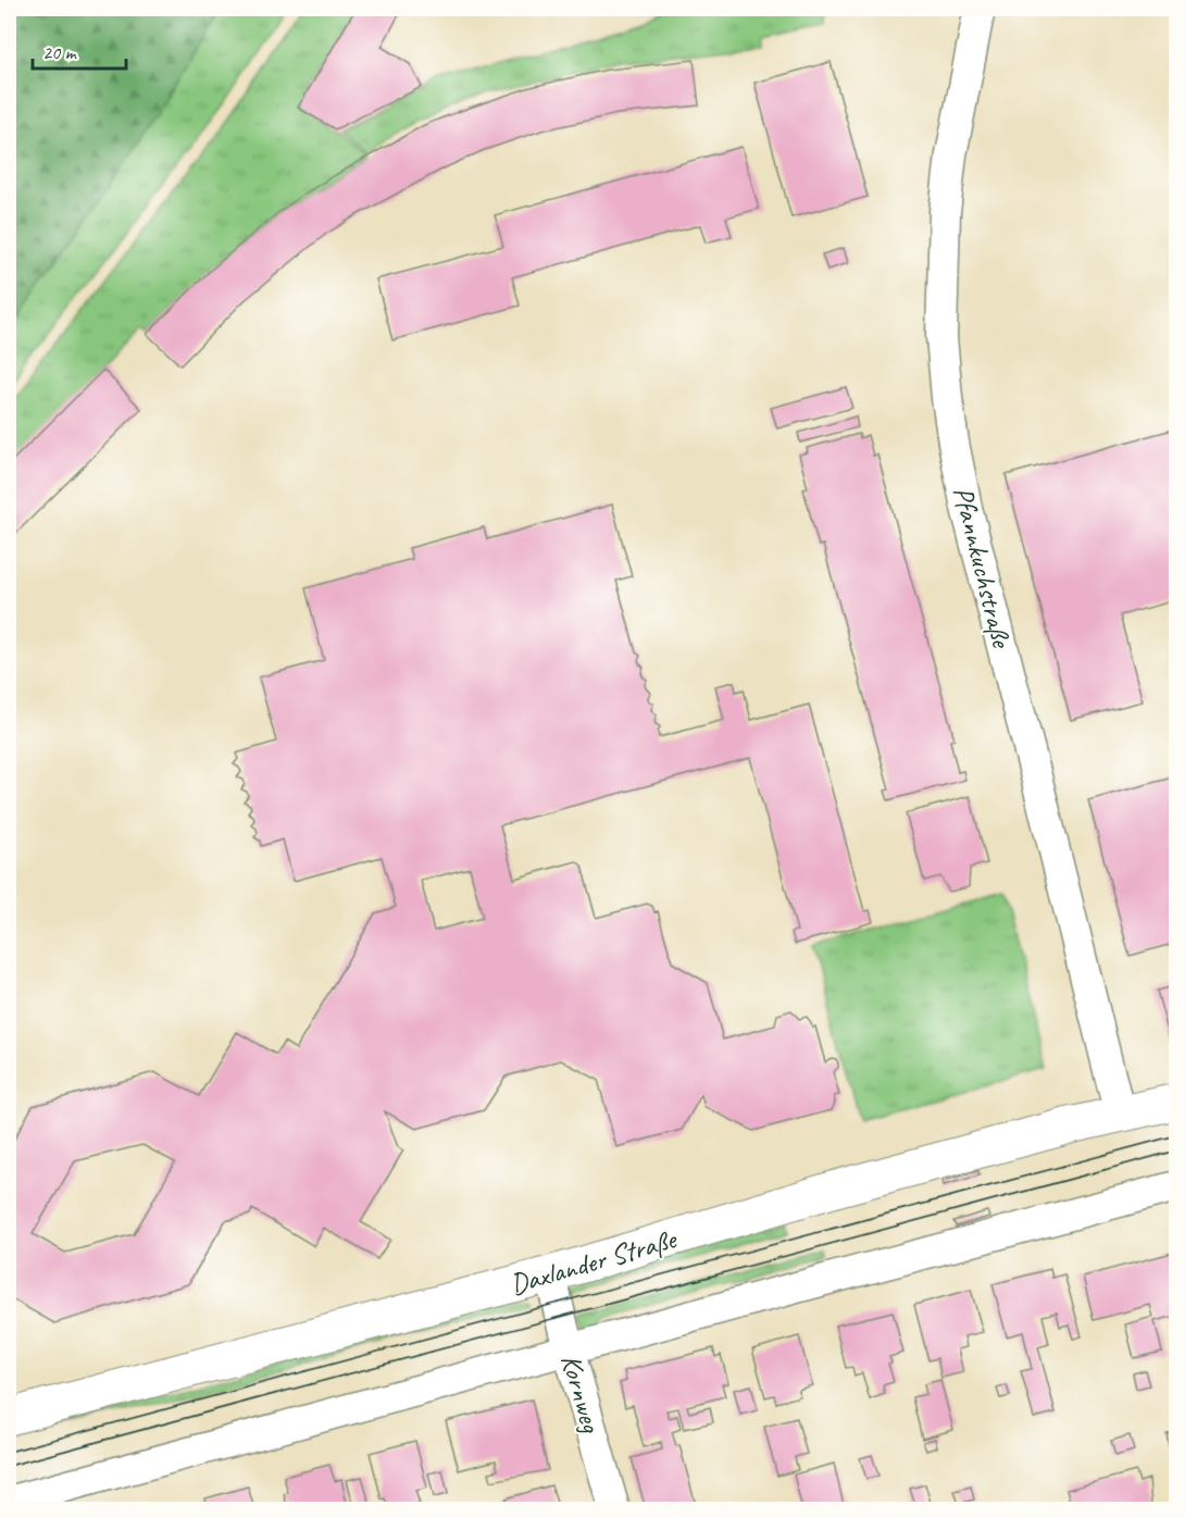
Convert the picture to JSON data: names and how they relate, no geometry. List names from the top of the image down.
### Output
{
  "streets": {
    "street": ["Pfannkuchstraße", "Daxlander Straße", "Kornweg"]
  },
  "crossings": [
    ["Pfannkuchstraße", "Daxlander Straße"],
    ["Daxlander Straße", "Kornweg"]
  ],
  "scale_bar": "20 m"
}
